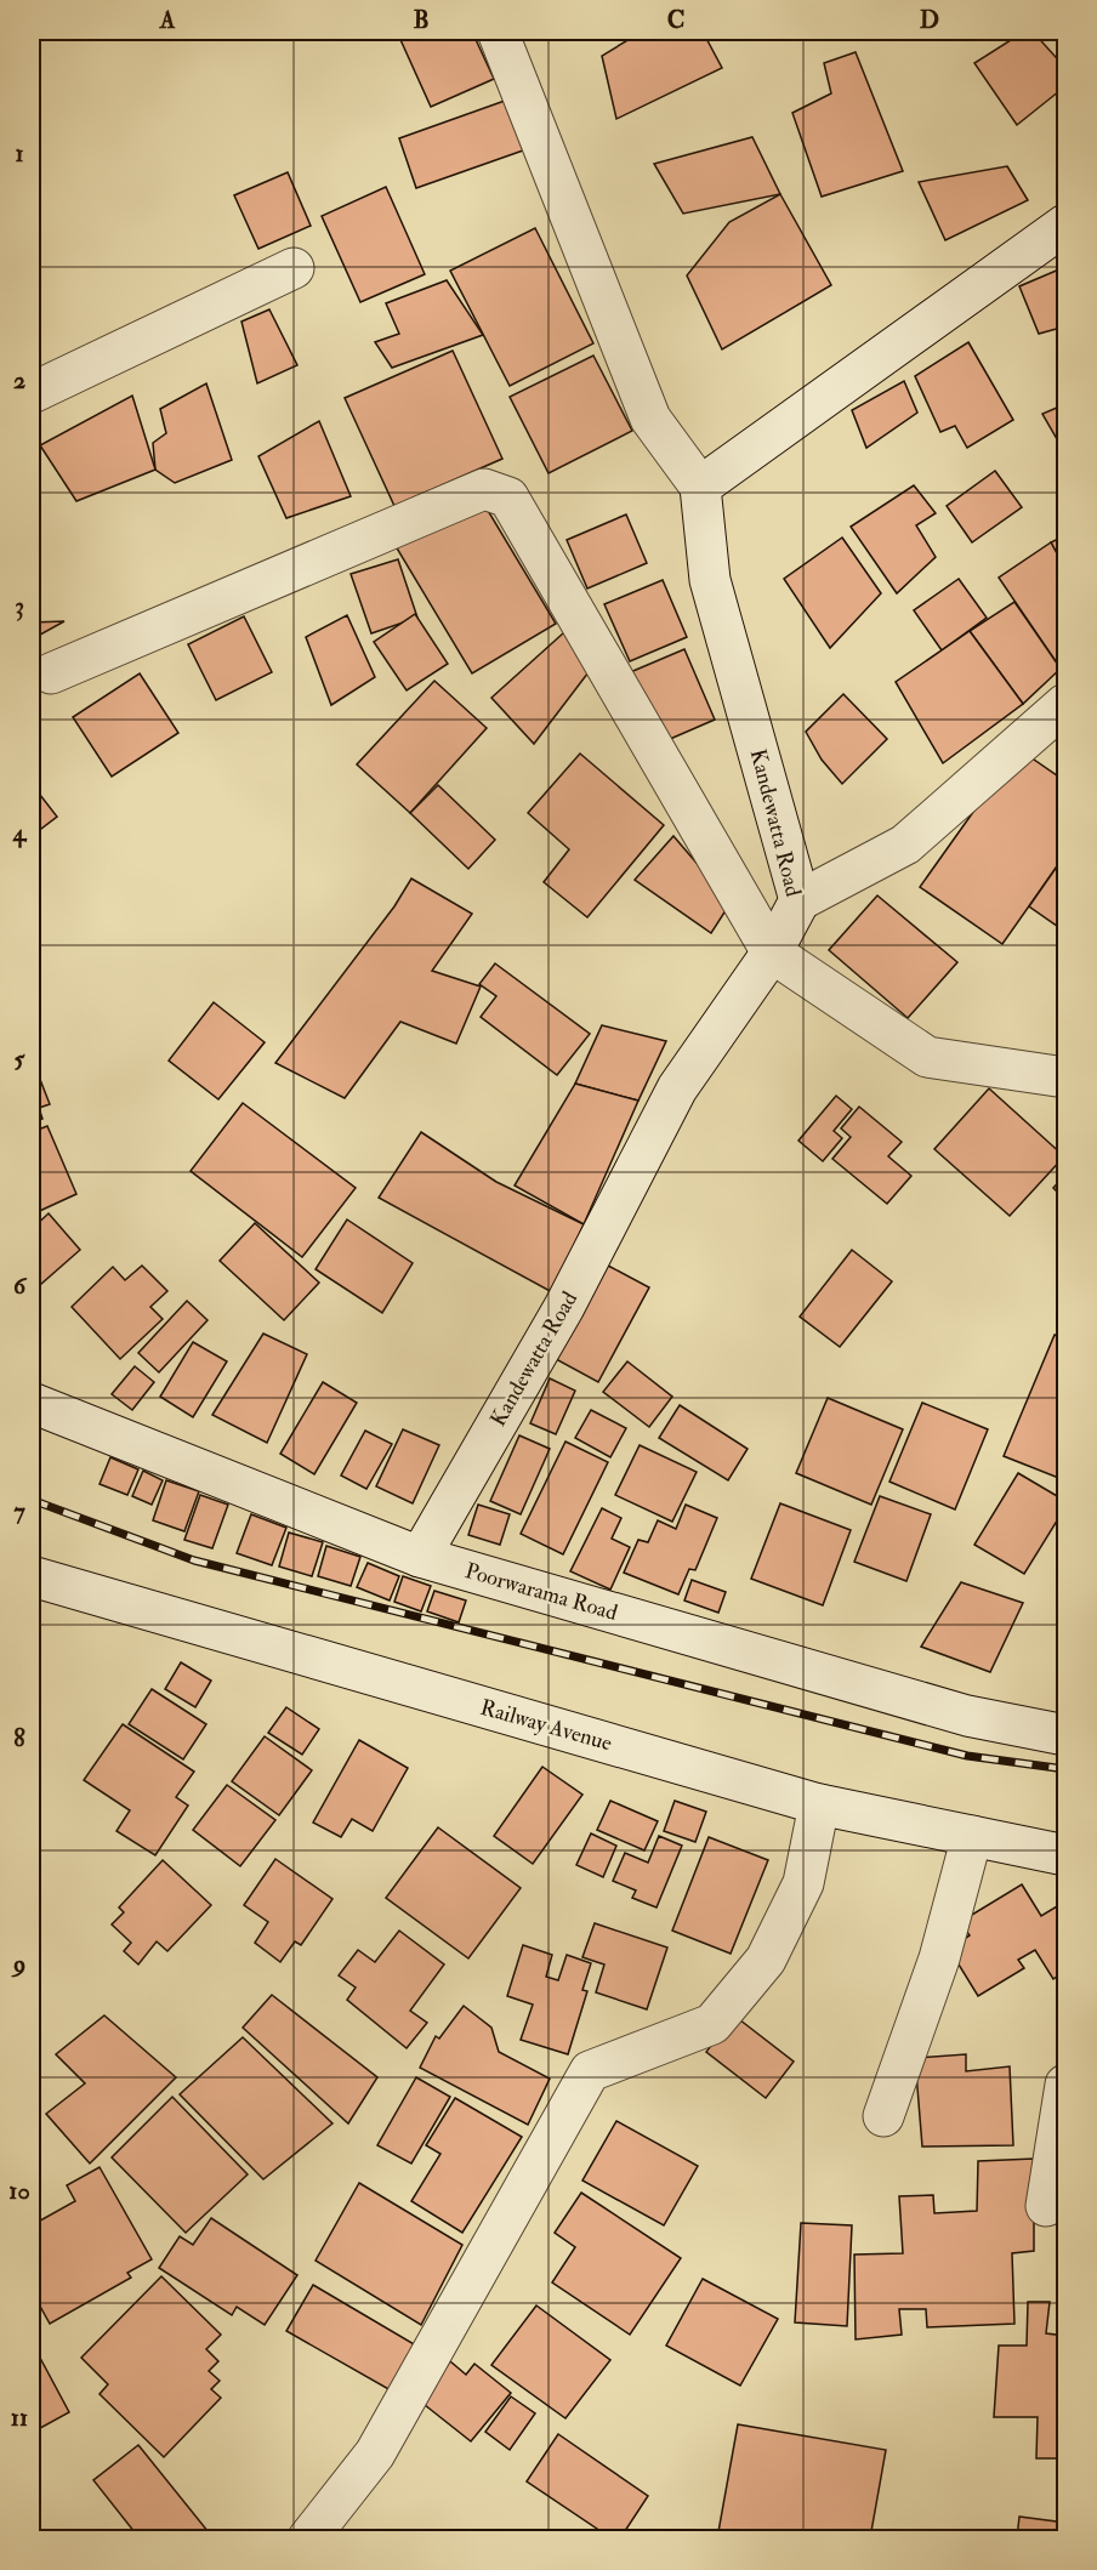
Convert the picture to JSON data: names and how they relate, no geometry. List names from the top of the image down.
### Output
{
  "streets": {
    "street": ["Kandewatta Road", "Poorwarama Road", "Railway Avenue"]
  },
  "crossings": [
    ["Kandewatta Road", "Poorwarama Road"]
  ],
  "grid": {
    "columns": [
      "A",
      "B",
      "C",
      "D"
    ],
    "rows": [
      "1",
      "2",
      "3",
      "4",
      "5",
      "6",
      "7",
      "8",
      "9",
      "10",
      "11"
    ]
  }
}
